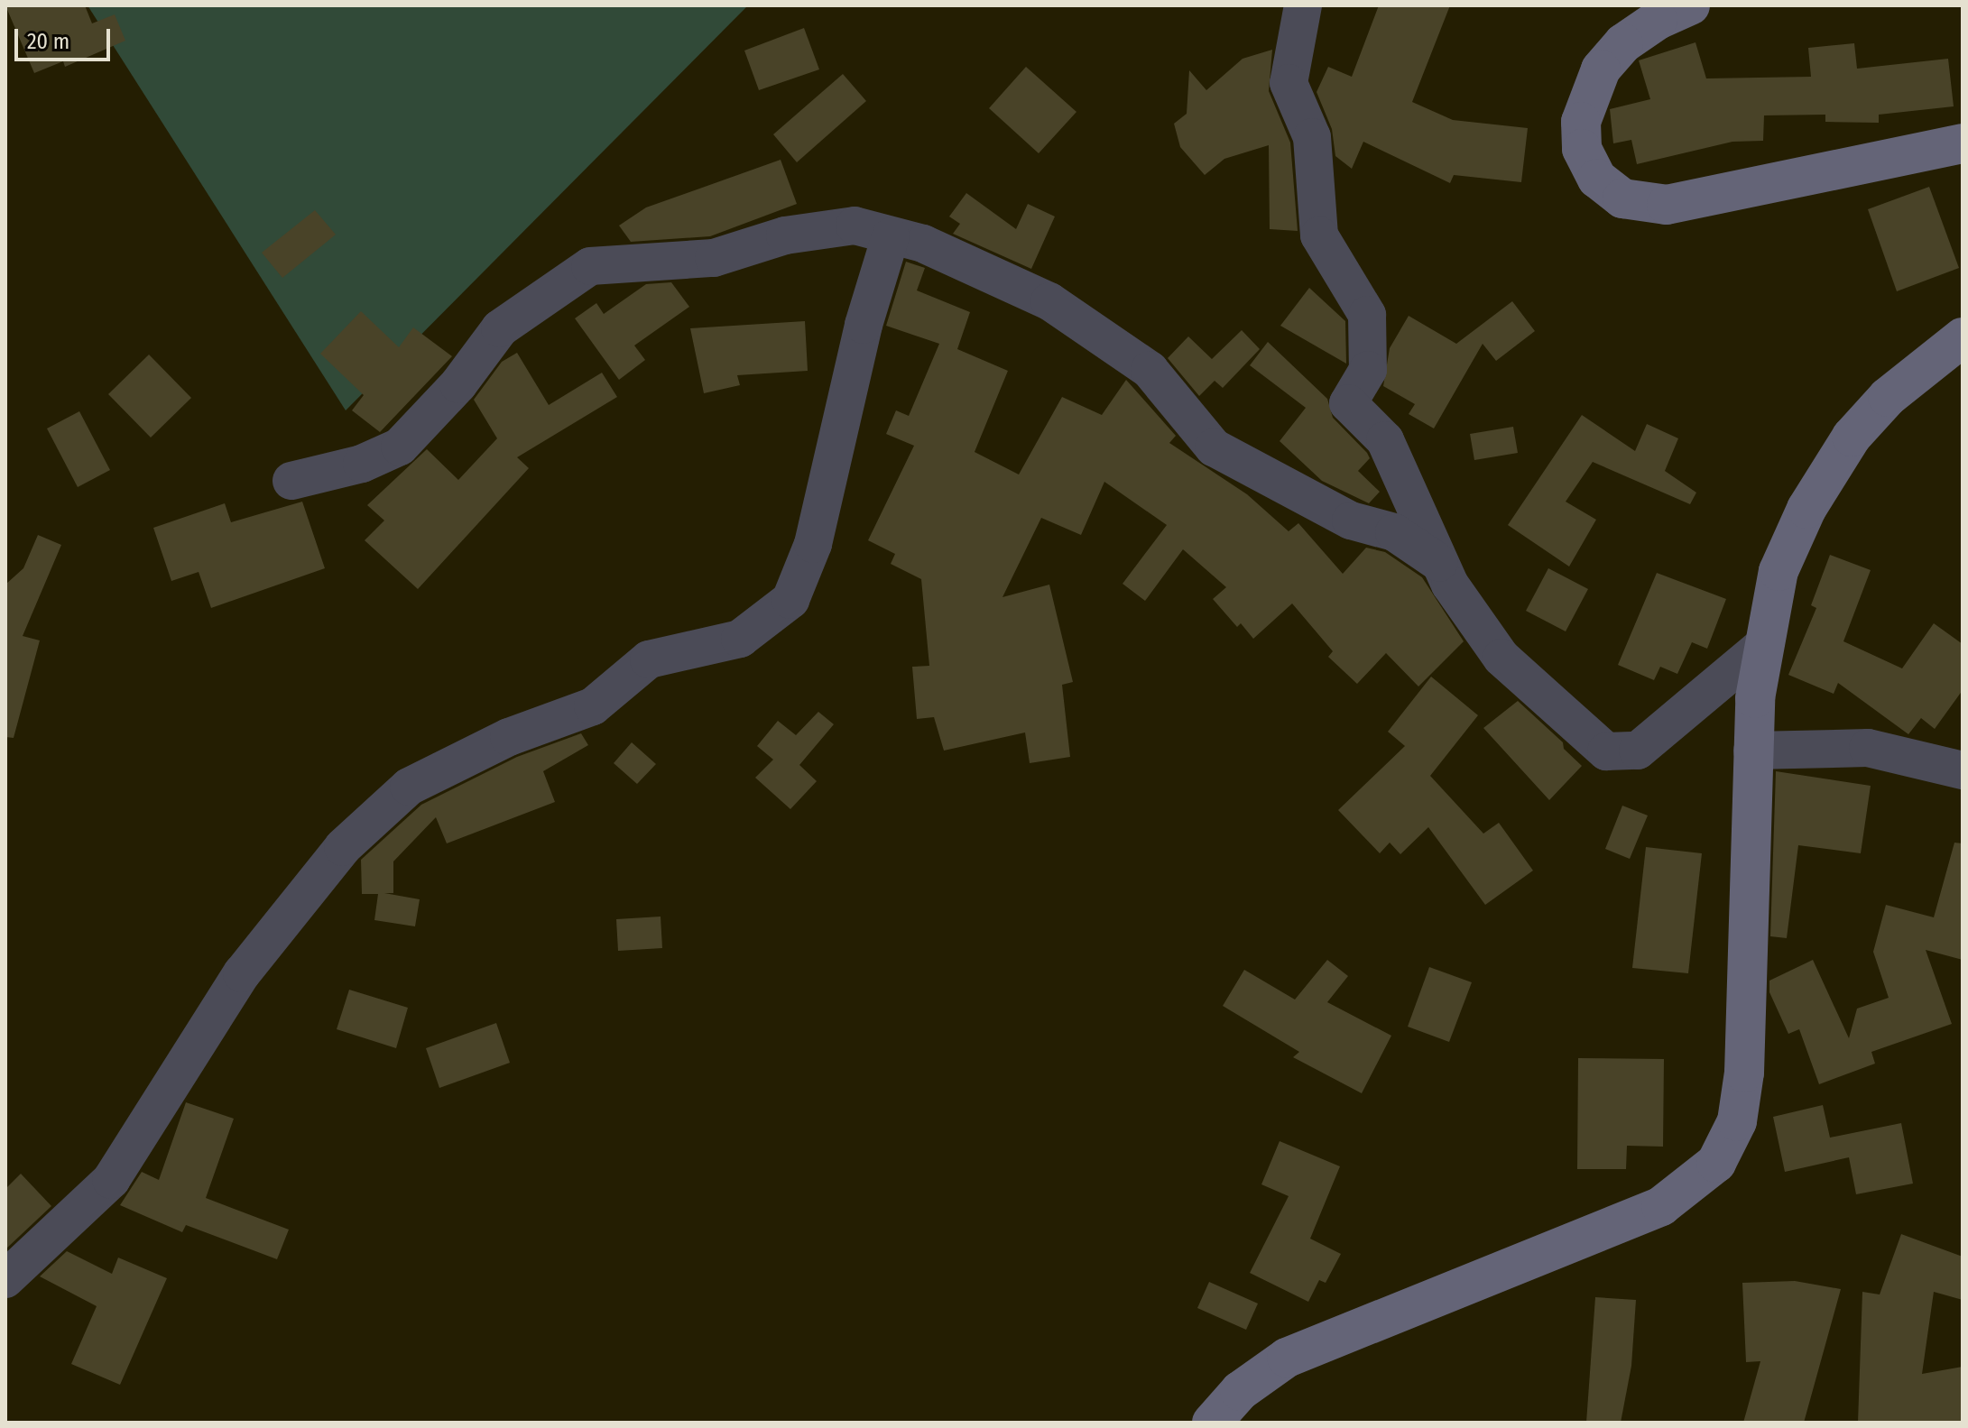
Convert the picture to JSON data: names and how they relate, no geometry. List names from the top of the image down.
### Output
{
  "scale_bar": "20 m"
}
